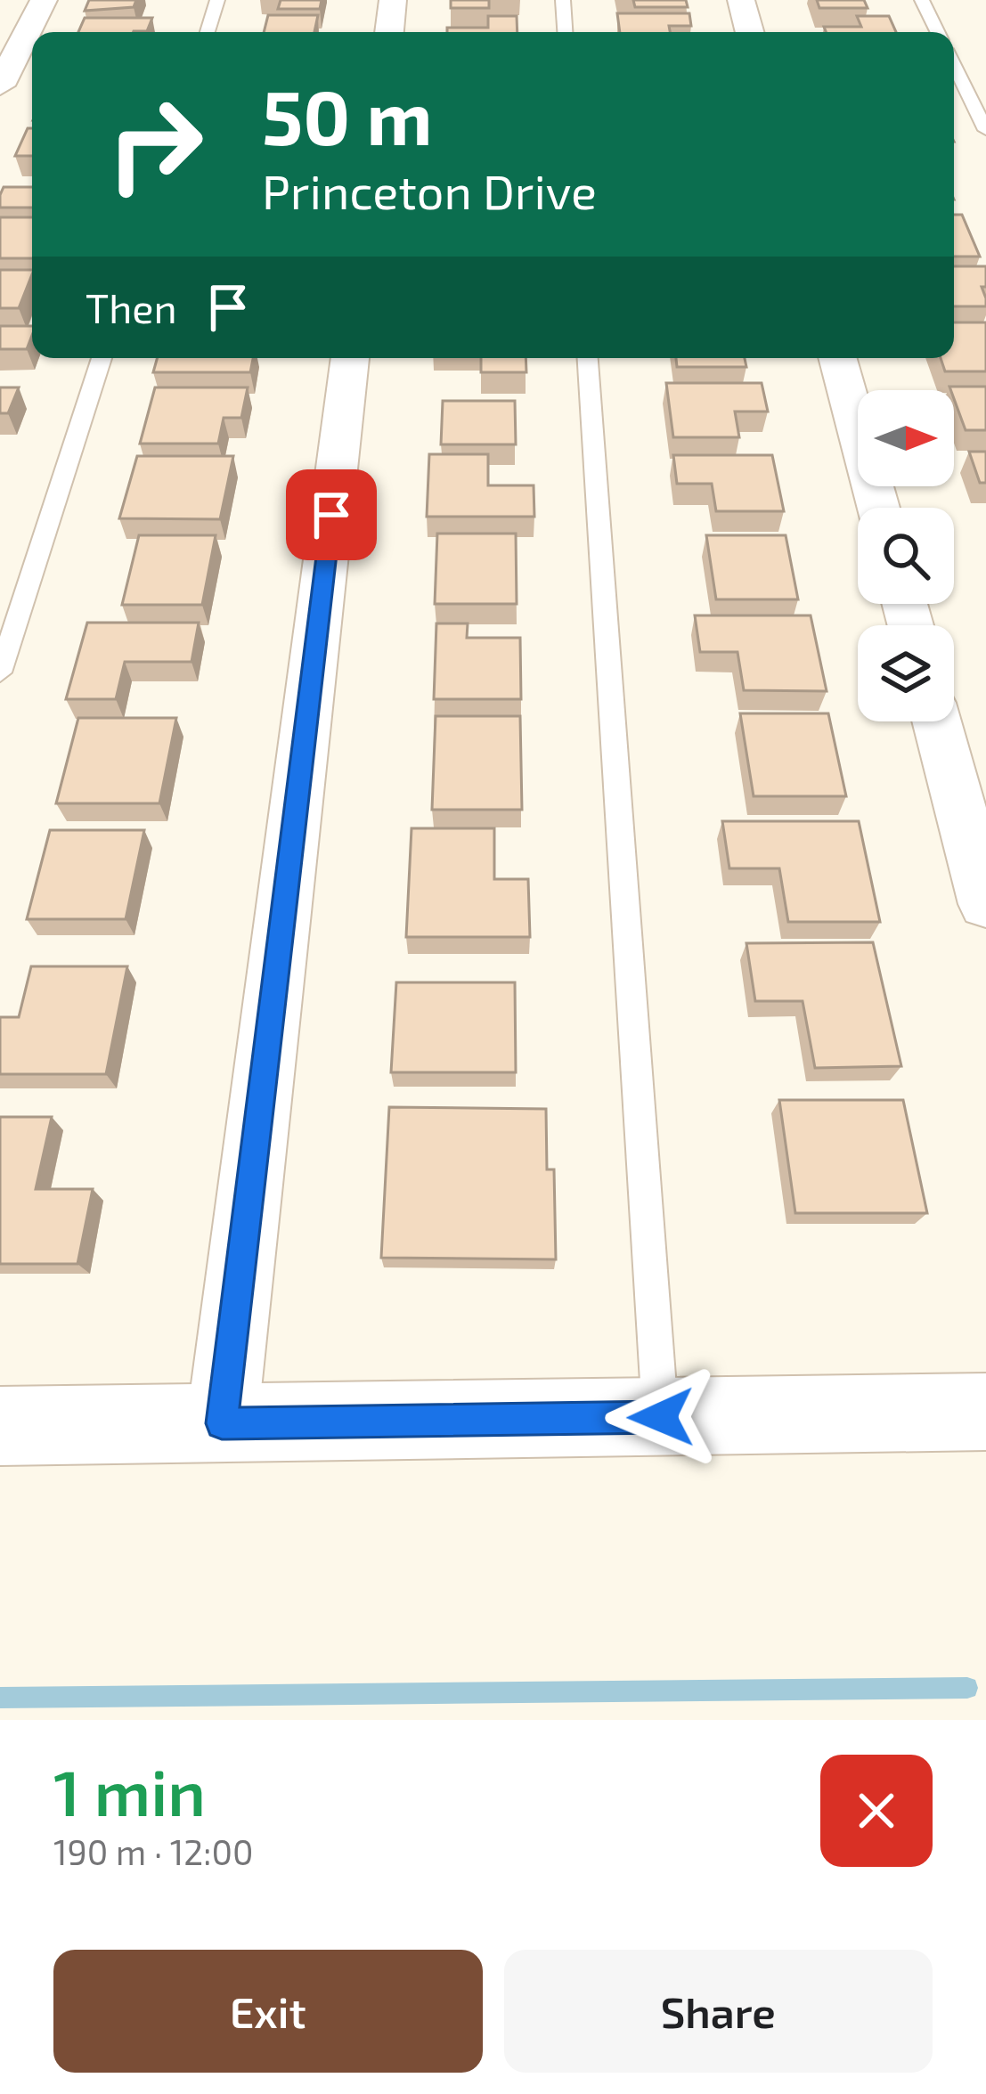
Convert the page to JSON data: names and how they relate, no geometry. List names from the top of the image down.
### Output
{
  "north": "right",
  "page": {
    "turn": ["50 m", "Princeton Drive"],
    "then": "Then",
    "heading": ["1 min", "190 m · 12:00"],
    "buttons": ["Exit", "Share"]
  }
}
